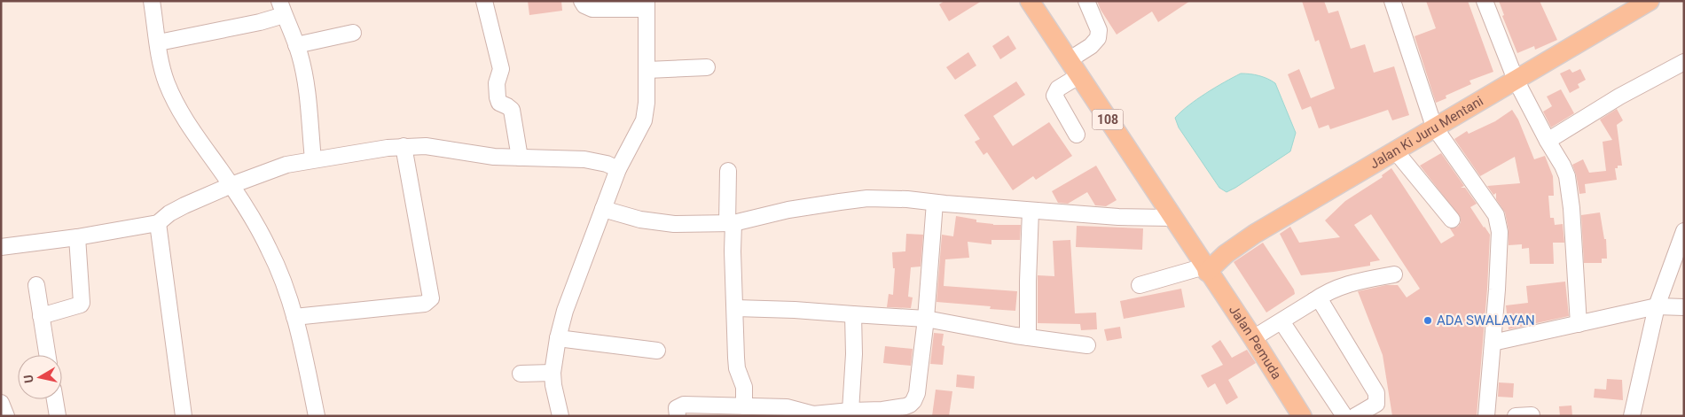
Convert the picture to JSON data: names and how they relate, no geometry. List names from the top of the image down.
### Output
{
  "streets": {
    "main road": ["108", "Jalan Ki Juru Mentani", "Jalan Pemuda"]
  },
  "crossings": [
    ["108", "Jalan Pemuda"],
    ["Jalan Ki Juru Mentani", "Jalan Pemuda"]
  ],
  "places": ["ADA SWALAYAN"],
  "north": "left"
}
